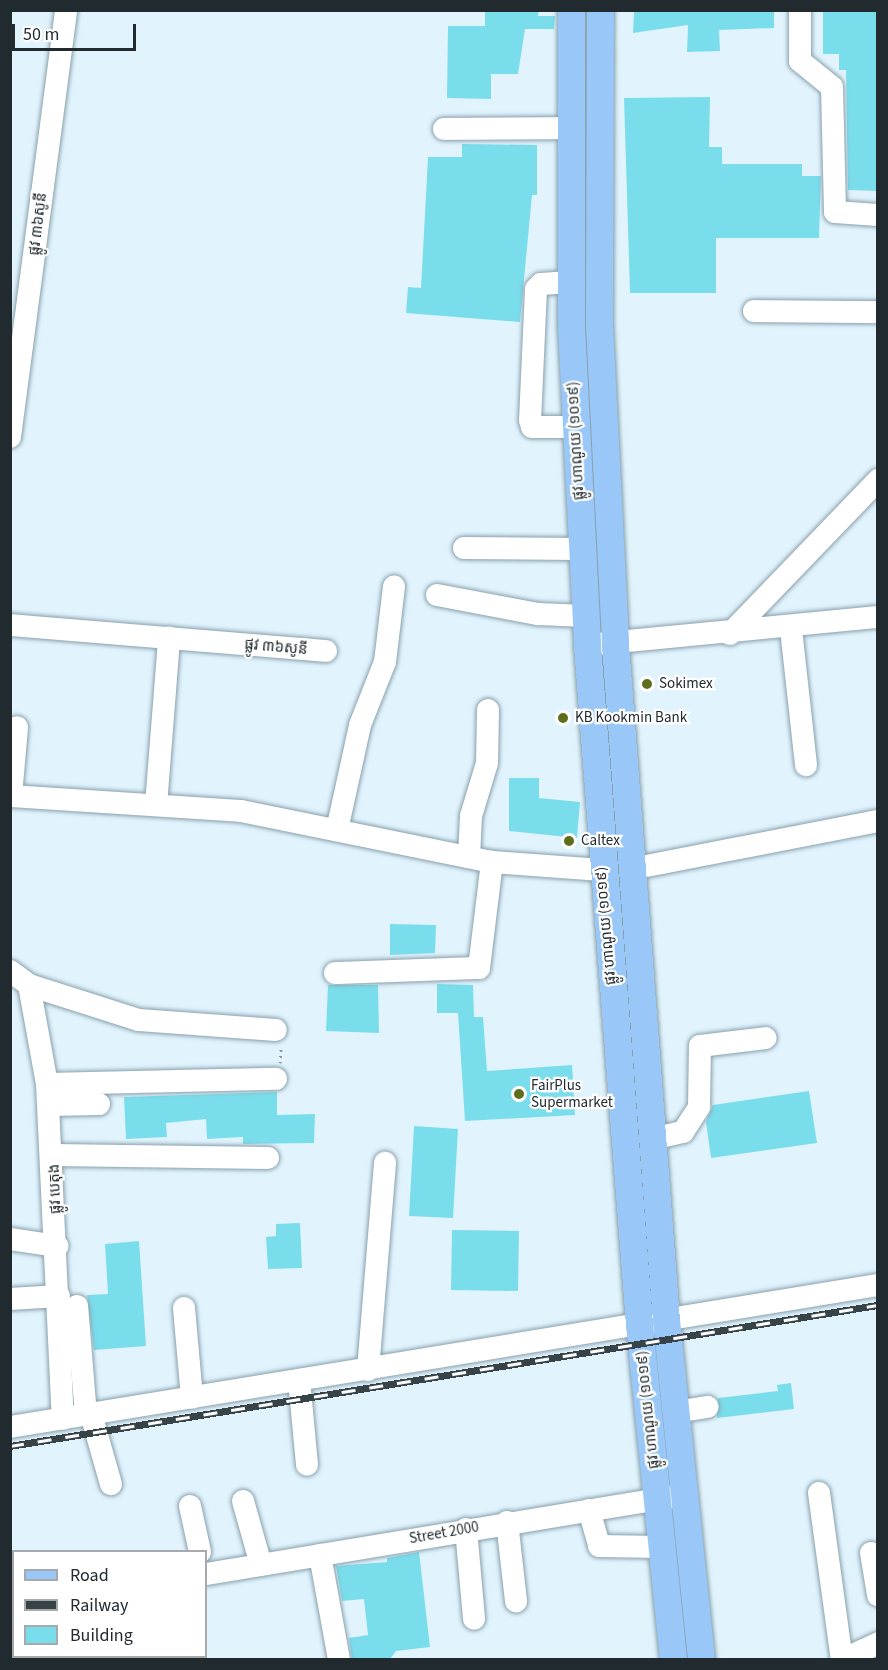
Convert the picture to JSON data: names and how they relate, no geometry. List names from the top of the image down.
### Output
{
  "streets": {
    "main road": ["ផ្លូវ ហាណូយ (១០១៩)"],
    "street": ["ផ្លូវ ៣៦សូនី", "ផ្លូវ បេតុង", "Street 2000"]
  },
  "crossings": [
    ["ផ្លូវ ហាណូយ (១០១៩)", "Street 2000"]
  ],
  "places": [
    "Sokimex",
    "KB Kookmin Bank",
    "Caltex",
    "FairPlus Supermarket"
  ],
  "legend": ["Road", "Railway", "Building"],
  "scale_bar": "50 m"
}
